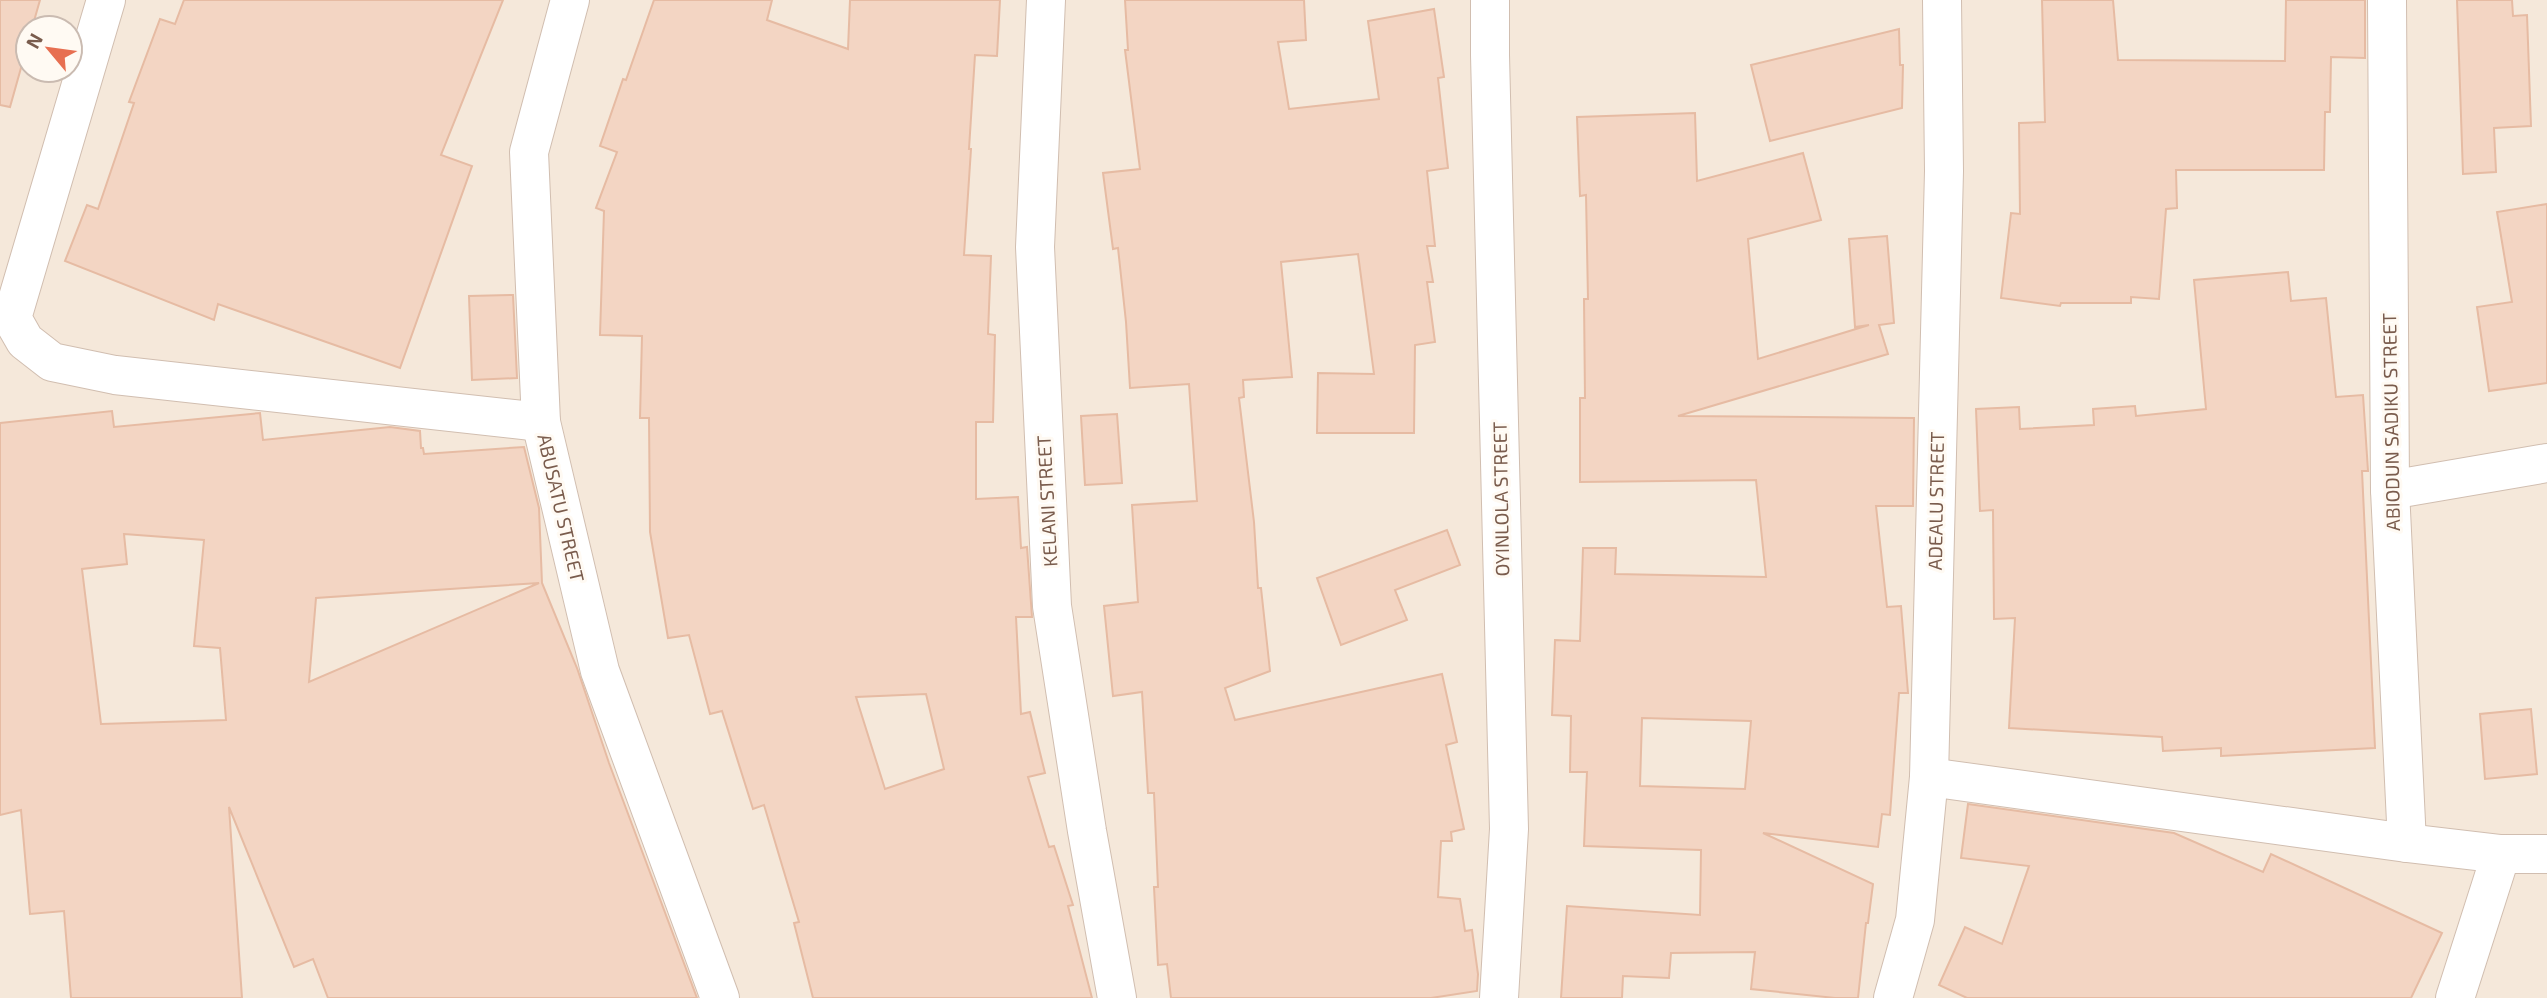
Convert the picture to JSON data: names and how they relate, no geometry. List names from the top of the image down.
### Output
{
  "streets": {
    "street": [
      "ABIODUN SADIKU STREET",
      "OYINLOLA STREET",
      "KELANI STREET",
      "ADEALU STREET",
      "ABUSATU STREET"
    ]
  },
  "north": "top left"
}
